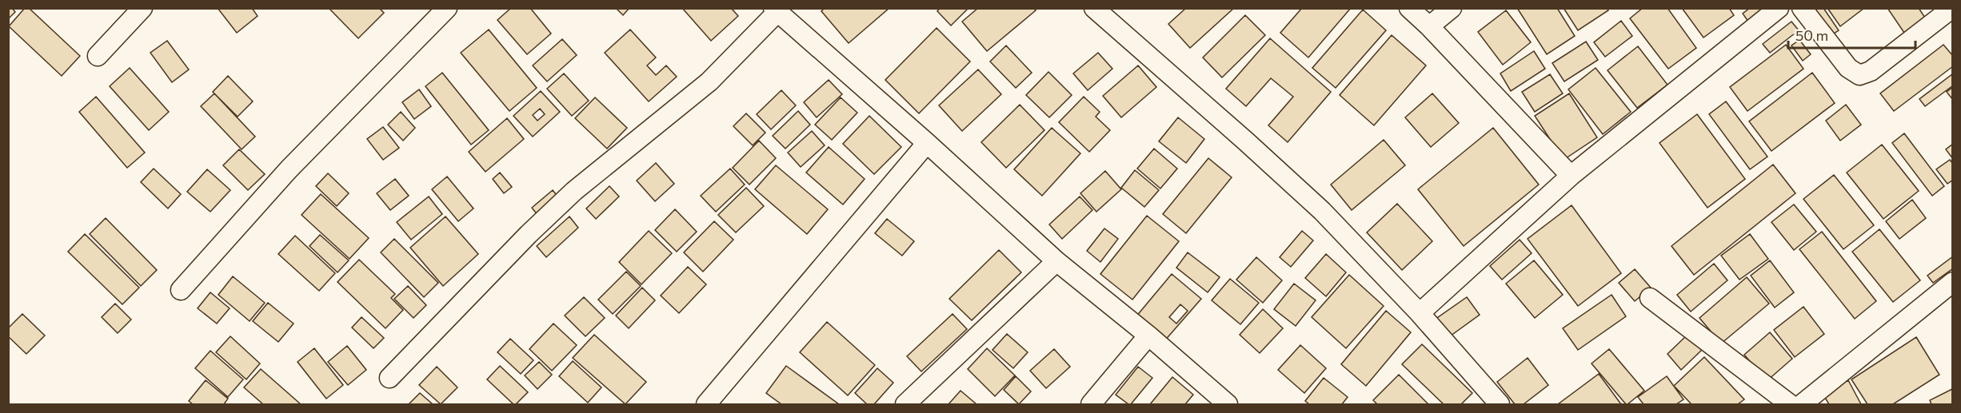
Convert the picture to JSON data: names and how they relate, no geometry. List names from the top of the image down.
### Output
{
  "scale_bar": "50 m"
}
